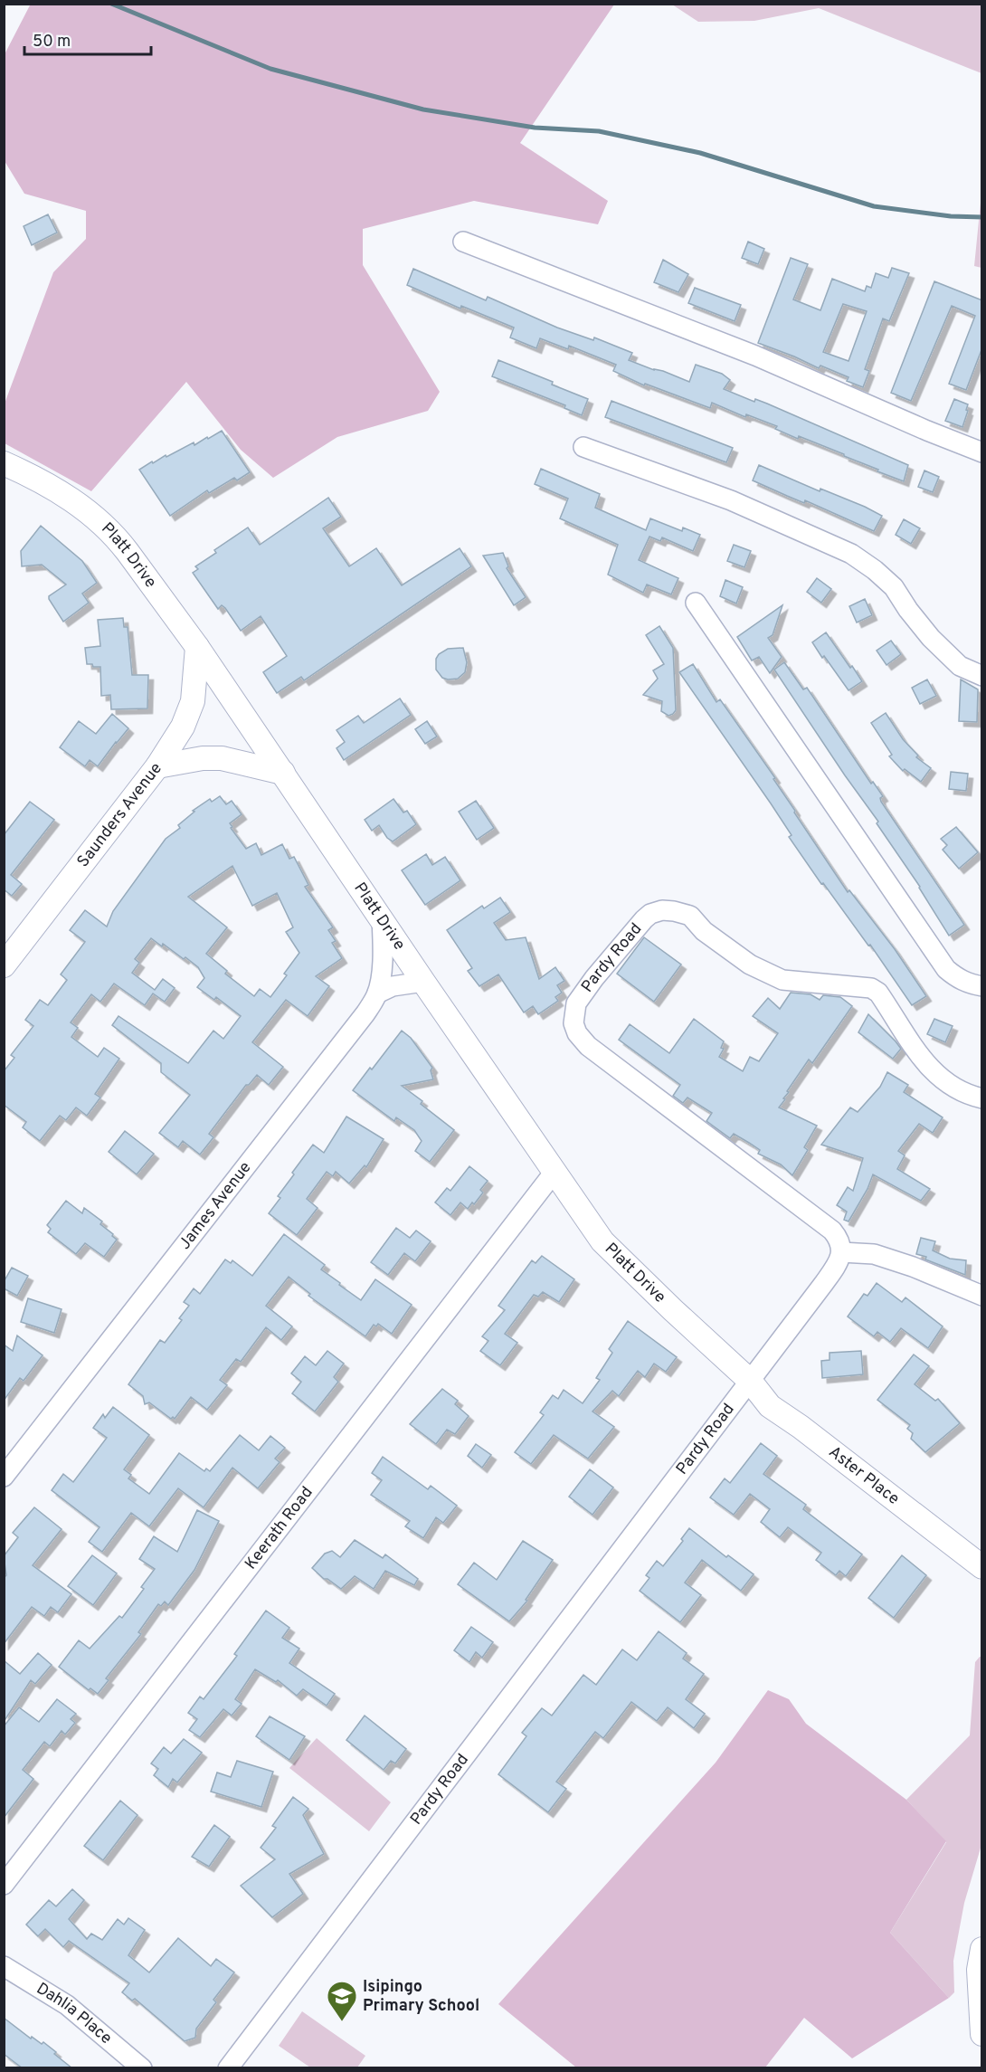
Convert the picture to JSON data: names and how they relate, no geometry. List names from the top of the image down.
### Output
{
  "streets": {
    "street": [
      "Platt Drive",
      "Saunders Avenue",
      "Pardy Road",
      "James Avenue",
      "Aster Place",
      "Keerath Road",
      "Dahlia Place"
    ]
  },
  "crossings": [
    ["Platt Drive", "Saunders Avenue"],
    ["Platt Drive", "Pardy Road"],
    ["Platt Drive", "James Avenue"],
    ["Platt Drive", "Aster Place"],
    ["Platt Drive", "Keerath Road"],
    ["Pardy Road", "Aster Place"]
  ],
  "places": {
    "school or university": ["Isipingo Primary School"]
  },
  "scale_bar": "50 m"
}
